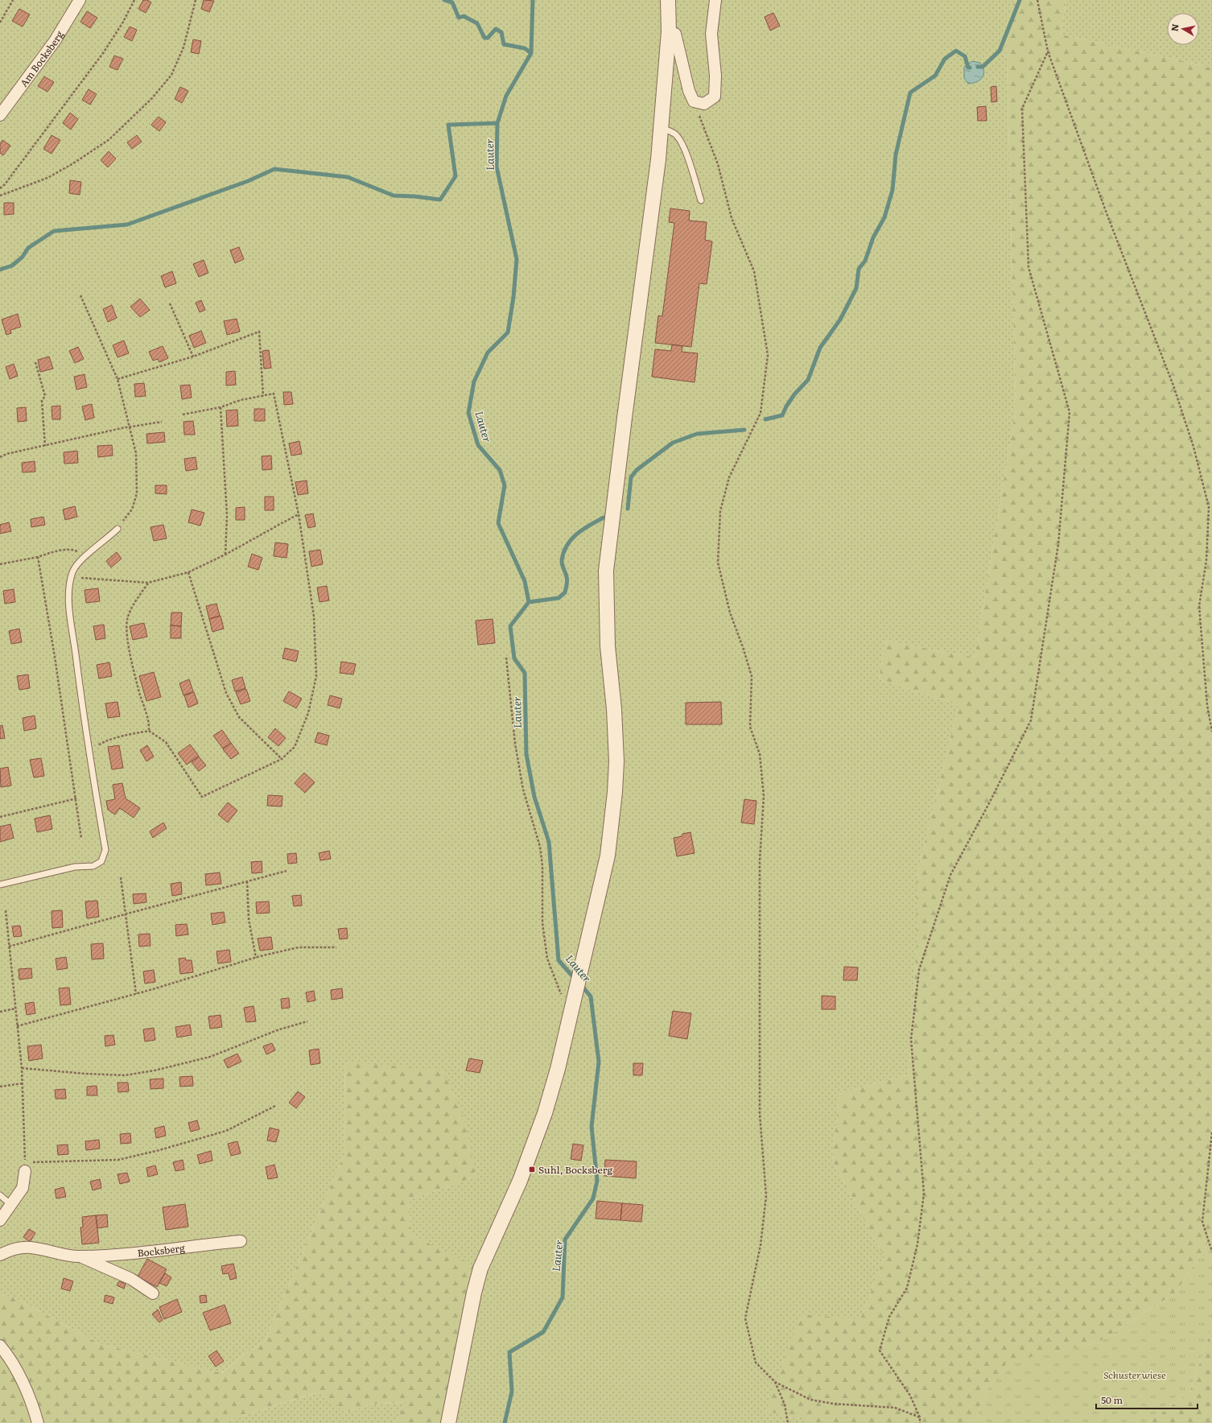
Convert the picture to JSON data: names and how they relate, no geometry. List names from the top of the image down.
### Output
{
  "streets": {
    "street": ["Am Bocksberg", "Bocksberg"]
  },
  "water": ["Lauter"],
  "parks": ["Schusterwiese"],
  "places": {
    "transit": ["Suhl, Bocksberg"]
  },
  "scale_bar": "50 m",
  "north": "left"
}
